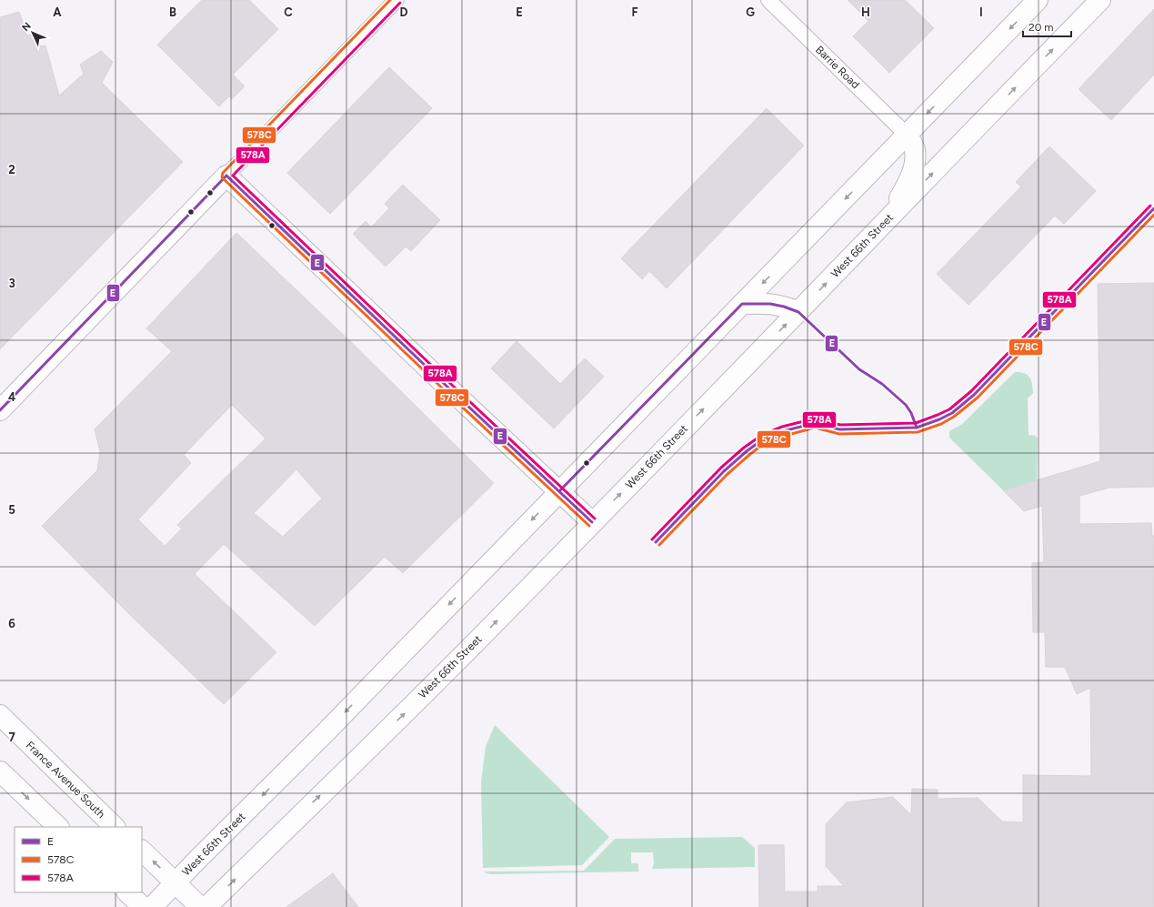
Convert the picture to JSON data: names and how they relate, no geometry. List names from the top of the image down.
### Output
{
  "streets": {
    "main road": ["West 66th Street", "France Avenue South"],
    "street": ["Barrie Road"]
  },
  "crossings": [
    ["Barrie Road", "West 66th Street"]
  ],
  "lines": ["transit line 578C", "transit line 578A", "transit line E"],
  "legend": ["E", "578C", "578A"],
  "scale_bar": "20 m",
  "north": "top left",
  "grid": {
    "columns": [
      "A",
      "B",
      "C",
      "D",
      "E",
      "F",
      "G",
      "H",
      "I"
    ],
    "rows": [
      "2",
      "3",
      "4",
      "5",
      "6",
      "7"
    ]
  }
}
